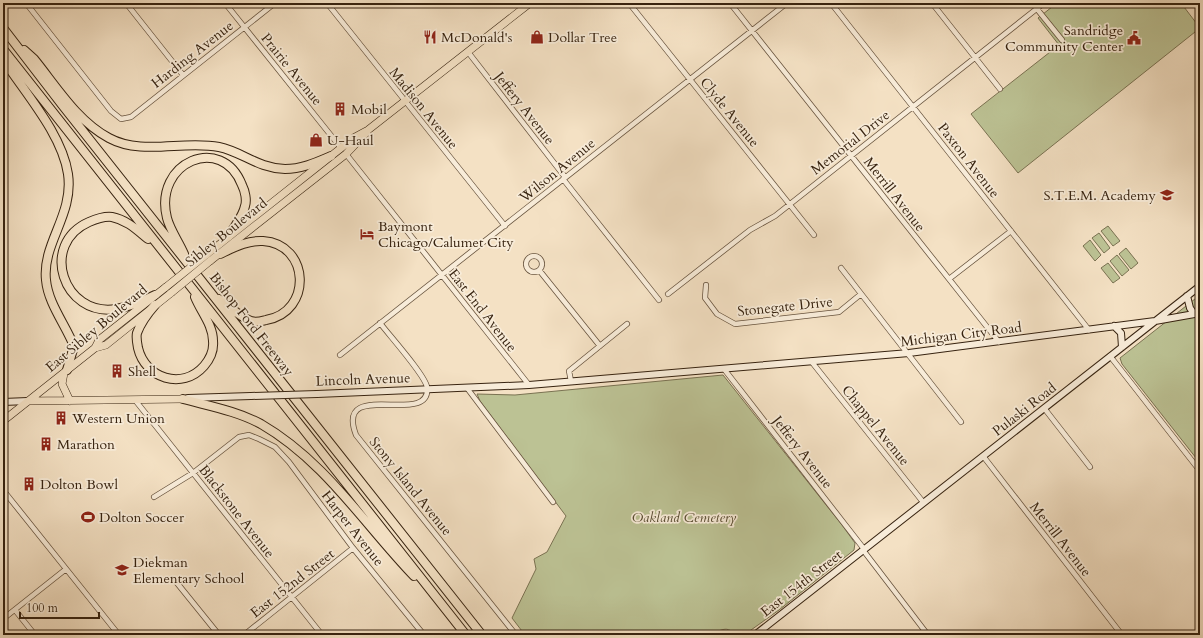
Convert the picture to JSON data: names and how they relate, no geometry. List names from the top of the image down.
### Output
{
  "streets": {
    "highway": ["Bishop Ford Freeway"],
    "main road": ["Sibley Boulevard", "East Sibley Boulevard", "Lincoln Avenue"],
    "street": [
      "Harding Avenue",
      "Prairie Avenue",
      "Madison Avenue",
      "Jeffery Avenue",
      "Clyde Avenue",
      "Memorial Drive",
      "Paxton Avenue",
      "Wilson Avenue",
      "Merrill Avenue",
      "Stonegate Drive",
      "East End Avenue",
      "Michigan City Road",
      "Pulaski Road",
      "Chappel Avenue",
      "Stony Island Avenue",
      "Blackstone Avenue",
      "Harper Avenue",
      "East 152nd Street",
      "East 154th Street"
    ]
  },
  "crossings": [
    ["Harding Avenue", "Prairie Avenue"],
    ["Prairie Avenue", "Sibley Boulevard"],
    ["Madison Avenue", "Wilson Avenue"],
    ["Madison Avenue", "Sibley Boulevard"],
    ["Jeffery Avenue", "Wilson Avenue"],
    ["Jeffery Avenue", "Sibley Boulevard"],
    ["Jeffery Avenue", "Michigan City Road"],
    ["Jeffery Avenue", "Lincoln Avenue"],
    ["Jeffery Avenue", "Pulaski Road"],
    ["Jeffery Avenue", "East 154th Street"],
    ["Clyde Avenue", "Memorial Drive"],
    ["Clyde Avenue", "Wilson Avenue"],
    ["Memorial Drive", "Paxton Avenue"],
    ["Memorial Drive", "Merrill Avenue"],
    ["Paxton Avenue", "Michigan City Road"],
    ["Wilson Avenue", "Merrill Avenue"],
    ["Wilson Avenue", "East End Avenue"],
    ["Merrill Avenue", "Michigan City Road"],
    ["Merrill Avenue", "Pulaski Road"],
    ["Sibley Boulevard", "East End Avenue"],
    ["Sibley Boulevard", "East Sibley Boulevard"],
    ["East End Avenue", "Lincoln Avenue"],
    ["East Sibley Boulevard", "Lincoln Avenue"],
    ["Michigan City Road", "Lincoln Avenue"],
    ["Michigan City Road", "Pulaski Road"],
    ["Michigan City Road", "Chappel Avenue"],
    ["Lincoln Avenue", "Stony Island Avenue"],
    ["Lincoln Avenue", "Blackstone Avenue"],
    ["Pulaski Road", "Chappel Avenue"],
    ["Pulaski Road", "East 154th Street"],
    ["Blackstone Avenue", "Harper Avenue"],
    ["Blackstone Avenue", "East 152nd Street"],
    ["Harper Avenue", "East 152nd Street"]
  ],
  "parks": ["Oakland Cemetery"],
  "places": {
    "restaurant": ["McDonald's"],
    "shop": ["Dollar Tree", "U-Haul"],
    "public building": ["Sandridge Community Center"],
    "building": [
      "Mobil",
      "Shell",
      "Western Union",
      "Marathon",
      "Dolton Bowl"
    ],
    "school or university": ["S.T.E.M. Academy", "Diekman Elementary School"],
    "hotel": ["Baymont Chicago/Calumet City"],
    "sports": ["Dolton Soccer"]
  },
  "scale_bar": "100 m"
}
